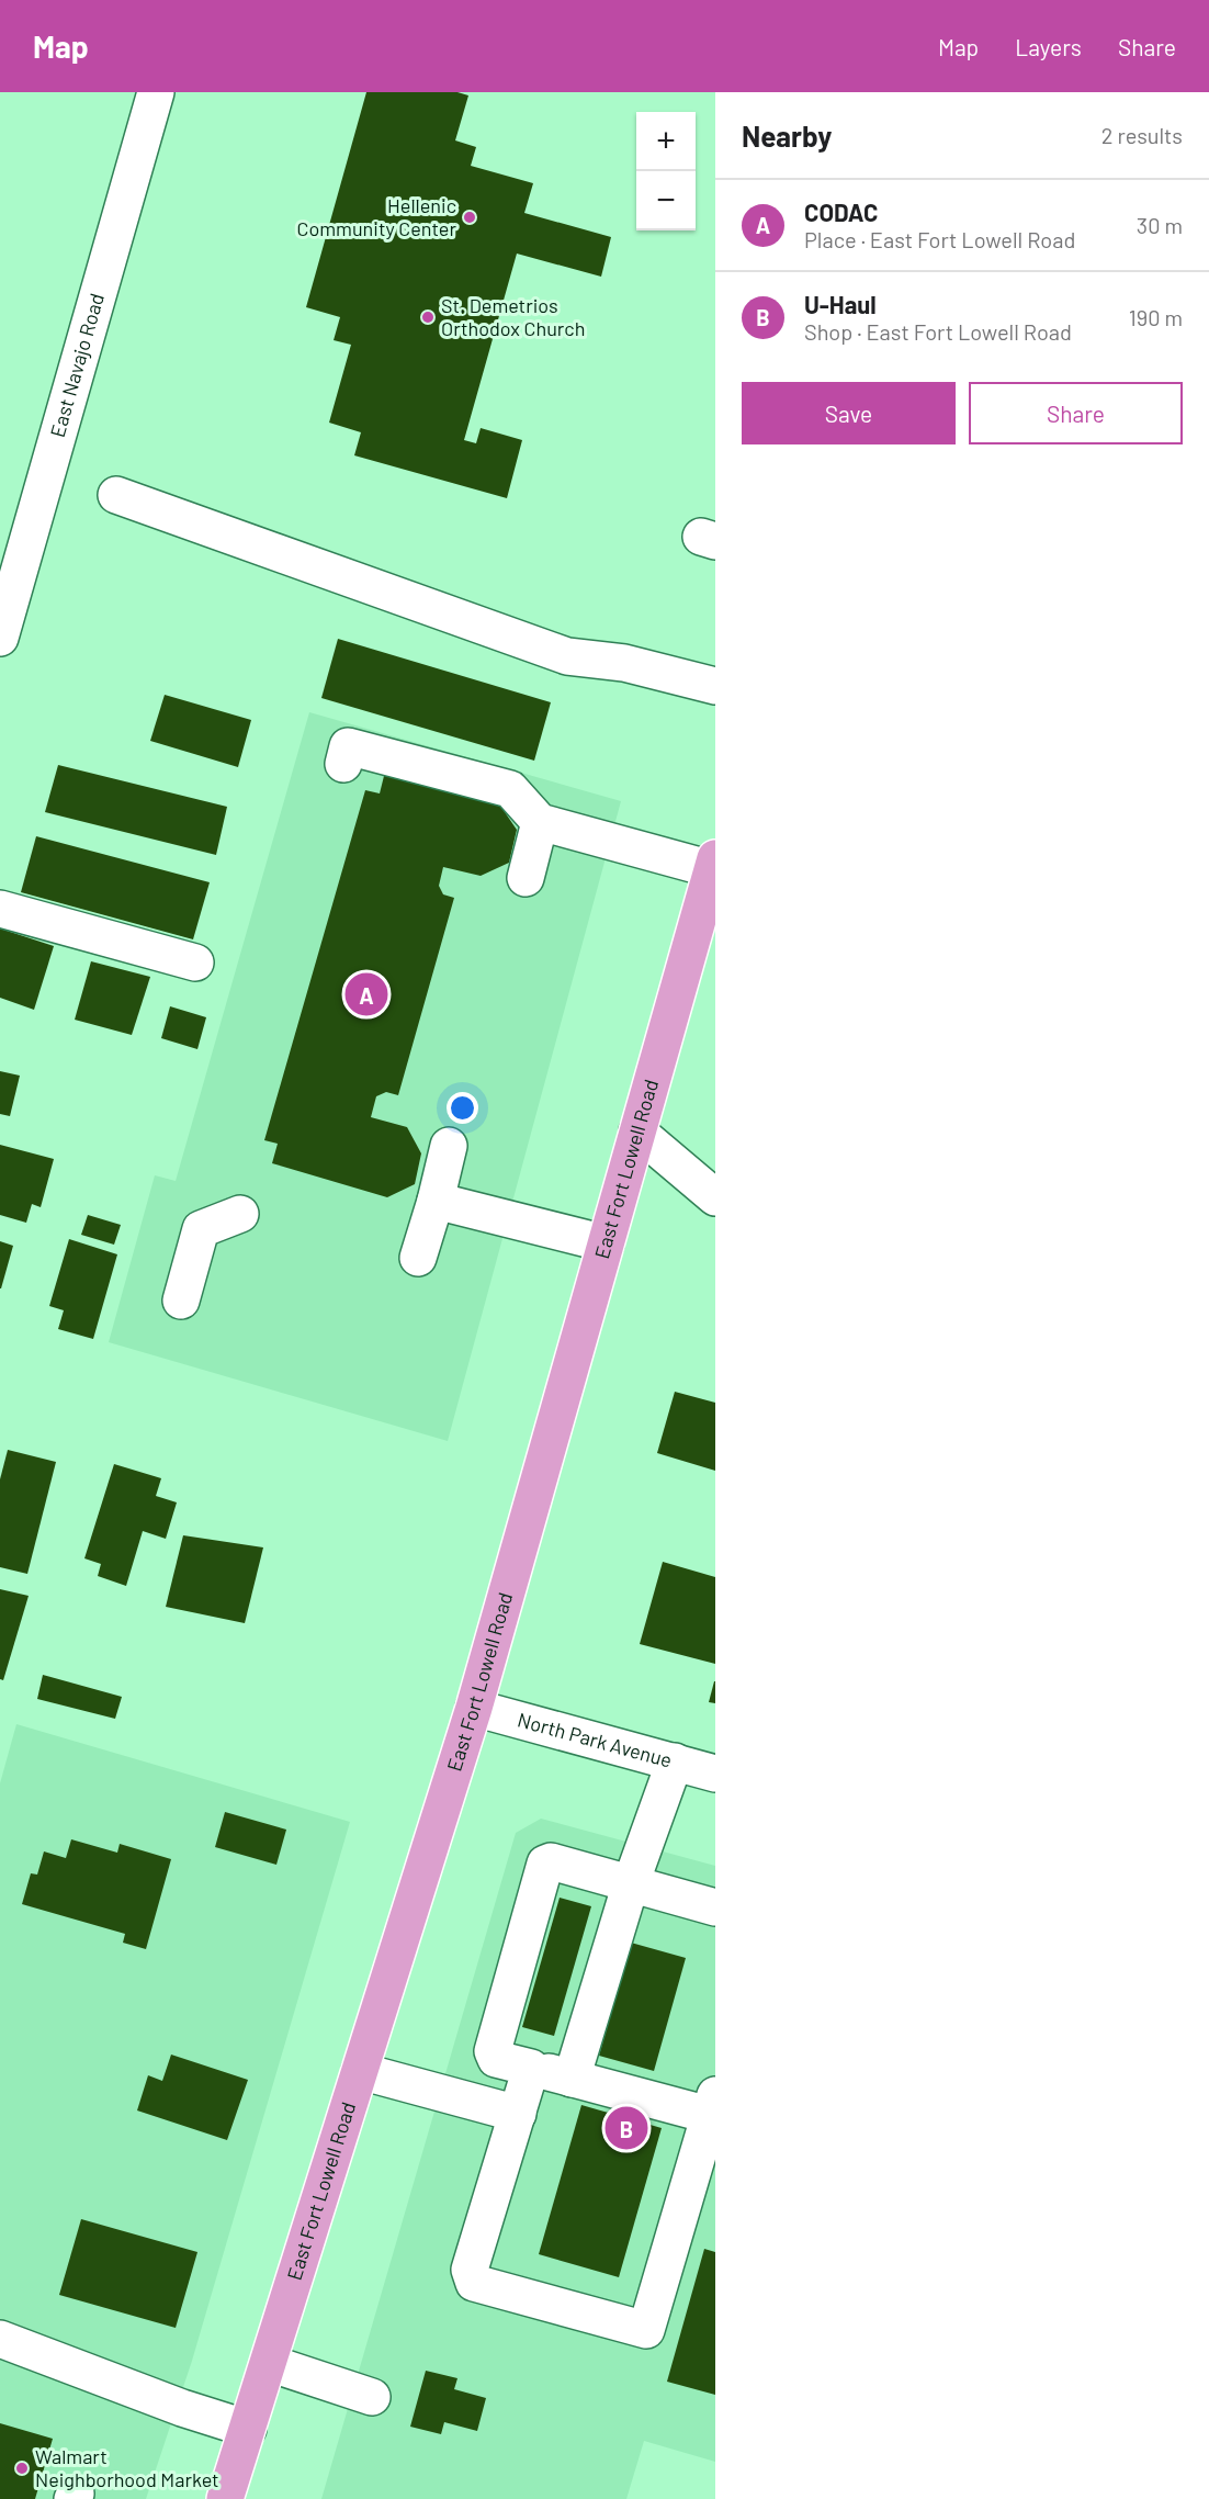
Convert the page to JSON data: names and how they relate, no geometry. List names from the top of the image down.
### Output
{
  "streets": {
    "main road": ["East Fort Lowell Road"],
    "street": ["East Navajo Road", "North Park Avenue"]
  },
  "crossings": [
    ["East Fort Lowell Road", "North Park Avenue"]
  ],
  "places": ["Hellenic Community Center", "St. Demetrios Orthodox Church", "Walmart Neighborhood Market"],
  "page": {
    "header": "Map",
    "nav": ["Map", "Layers", "Share"],
    "heading": ["Nearby", "2 results"],
    "map_buttons": ["+", "−"],
    "list": [
      {
        "mark": "A",
        "name": "CODAC",
        "note": "Place · East Fort Lowell Road",
        "value": "30 m"
      },
      {
        "mark": "B",
        "name": "U-Haul",
        "note": "Shop · East Fort Lowell Road",
        "value": "190 m"
      }
    ],
    "buttons": ["Save", "Share"],
    "pins": ["A", "B"]
  }
}
